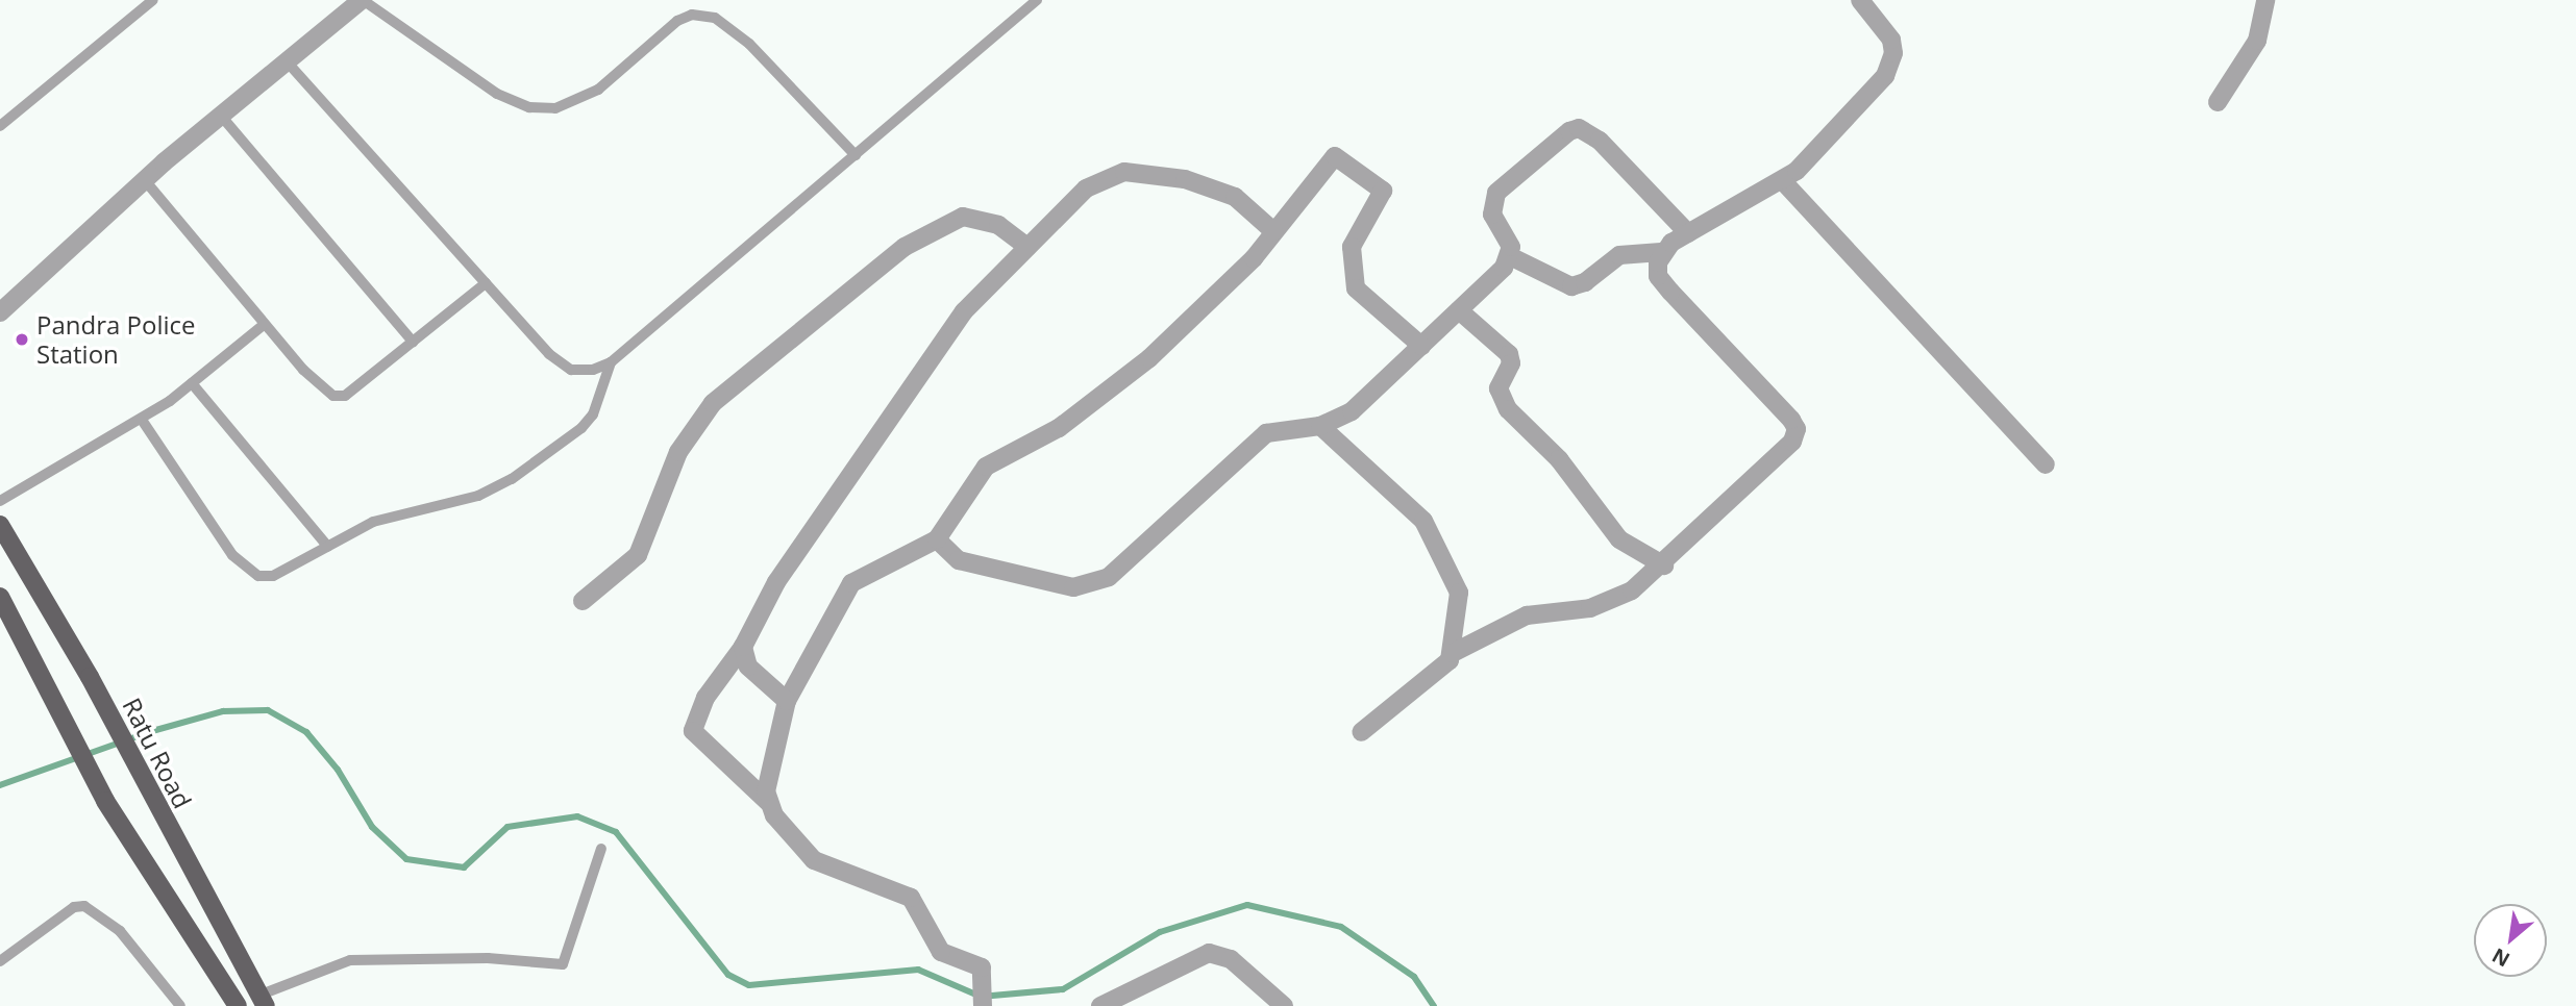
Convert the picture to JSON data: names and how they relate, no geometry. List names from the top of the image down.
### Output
{
  "streets": {
    "main road": ["Ratu Road"]
  },
  "places": ["Pandra Police Station"],
  "north": "bottom left"
}
